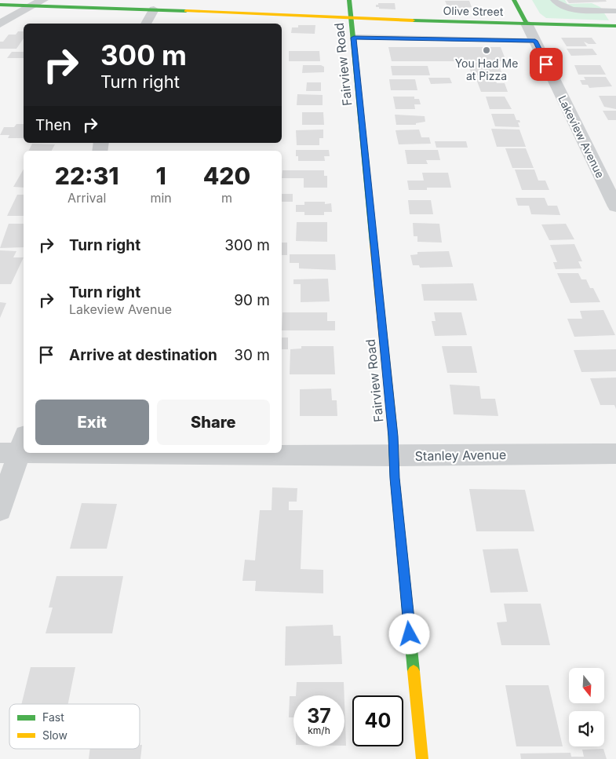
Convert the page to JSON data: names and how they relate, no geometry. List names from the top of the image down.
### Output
{
  "streets": {
    "street": [
      "Olive Street",
      "Fairview Road",
      "Lakeview Avenue",
      "Stanley Avenue"
    ]
  },
  "crossings": [
    ["Olive Street", "Fairview Road"],
    ["Olive Street", "Lakeview Avenue"],
    ["Fairview Road", "Stanley Avenue"]
  ],
  "places": ["You Had Me at Pizza"],
  "legend": ["Fast", "Slow"],
  "north": "bottom",
  "page": {
    "turn": ["300 m", "Turn right"],
    "then": "Then",
    "eta": [
      "22:31",
      "Arrival",
      "1",
      "min",
      "420",
      "m"
    ],
    "list": [
      {
        "name": "Turn right",
        "value": "300 m"
      },
      {
        "name": "Turn right",
        "note": "Lakeview Avenue",
        "value": "90 m"
      },
      {
        "name": "Arrive at destination",
        "value": "30 m"
      }
    ],
    "buttons": ["Exit", "Share"],
    "speed": "37 km/h",
    "limit": "40"
  }
}
